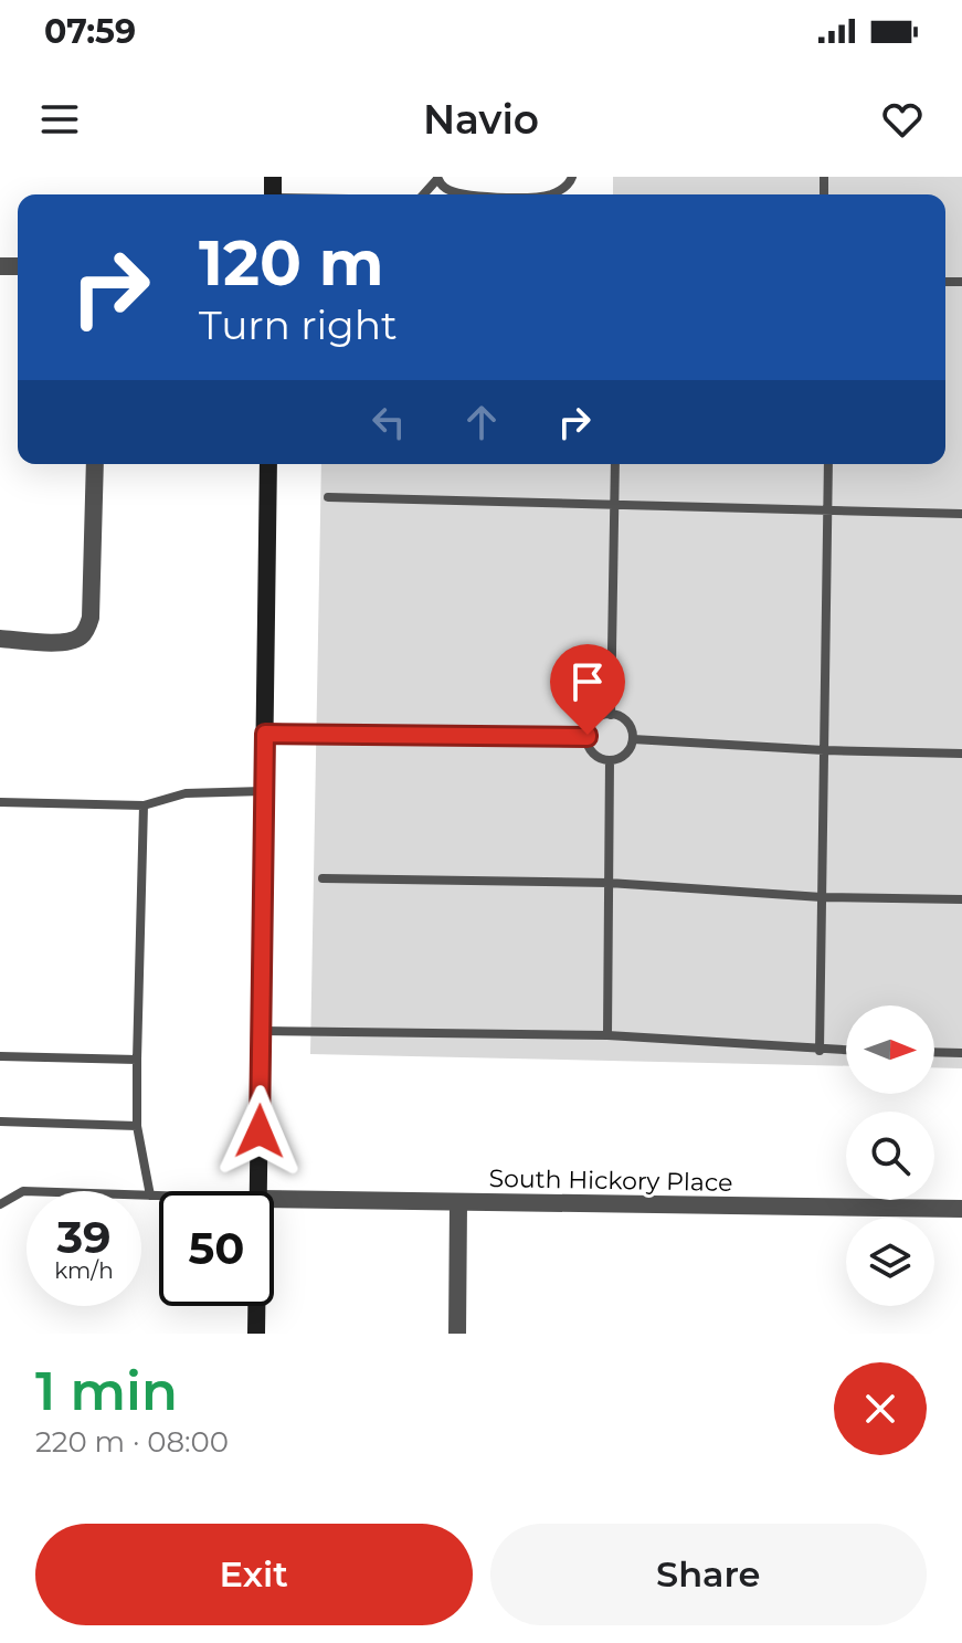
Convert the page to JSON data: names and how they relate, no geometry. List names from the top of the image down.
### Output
{
  "streets": {
    "street": ["South Hickory Place"]
  },
  "north": "right",
  "page": {
    "status": "07:59",
    "header": "Navio",
    "turn": ["120 m", "Turn right"],
    "speed": "39 km/h",
    "limit": "50",
    "heading": ["1 min", "220 m · 08:00"],
    "buttons": ["Exit", "Share"]
  }
}
